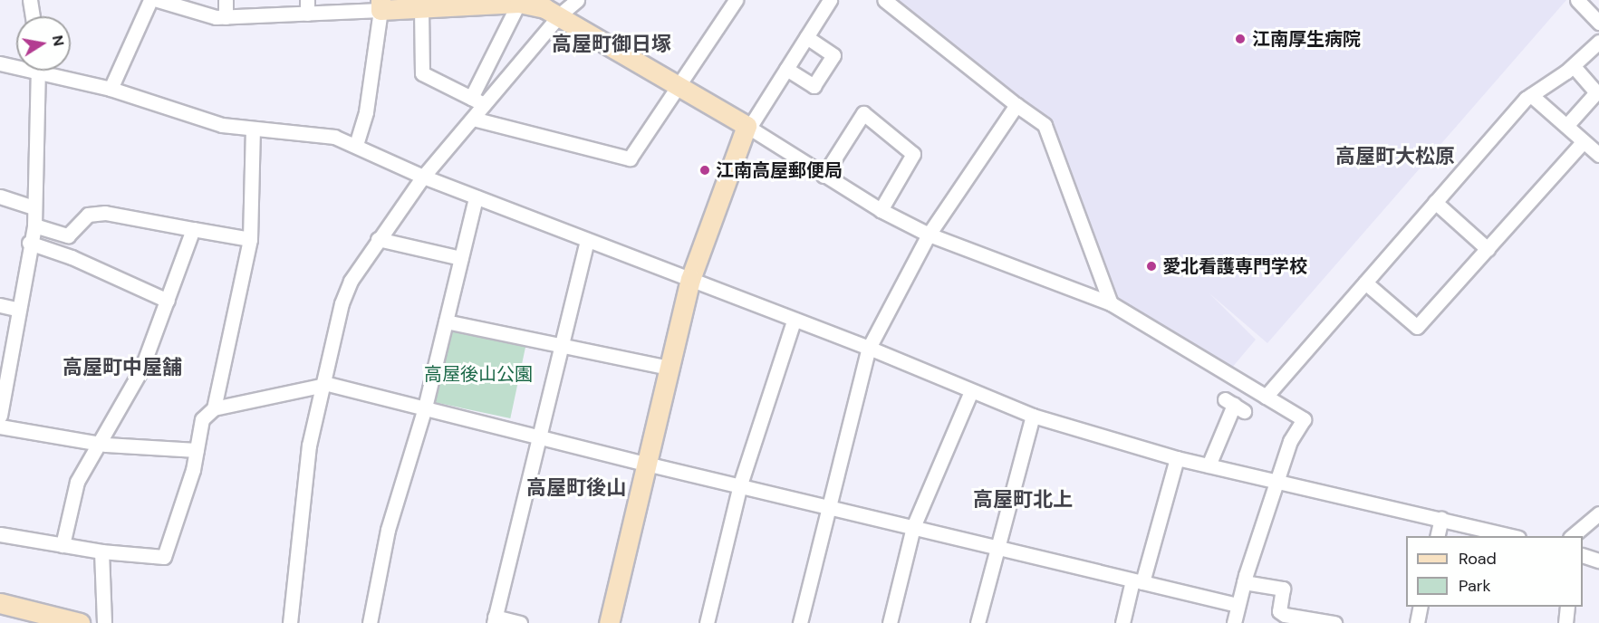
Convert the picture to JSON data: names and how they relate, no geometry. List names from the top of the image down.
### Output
{
  "districts": [
    "高屋町御日塚",
    "高屋町大松原",
    "高屋町中屋舗",
    "高屋町後山",
    "高屋町北上"
  ],
  "parks": ["高屋後山公園"],
  "places": ["江南厚生病院", "江南高屋郵便局", "愛北看護専門学校"],
  "legend": ["Road", "Park"],
  "north": "right"
}
